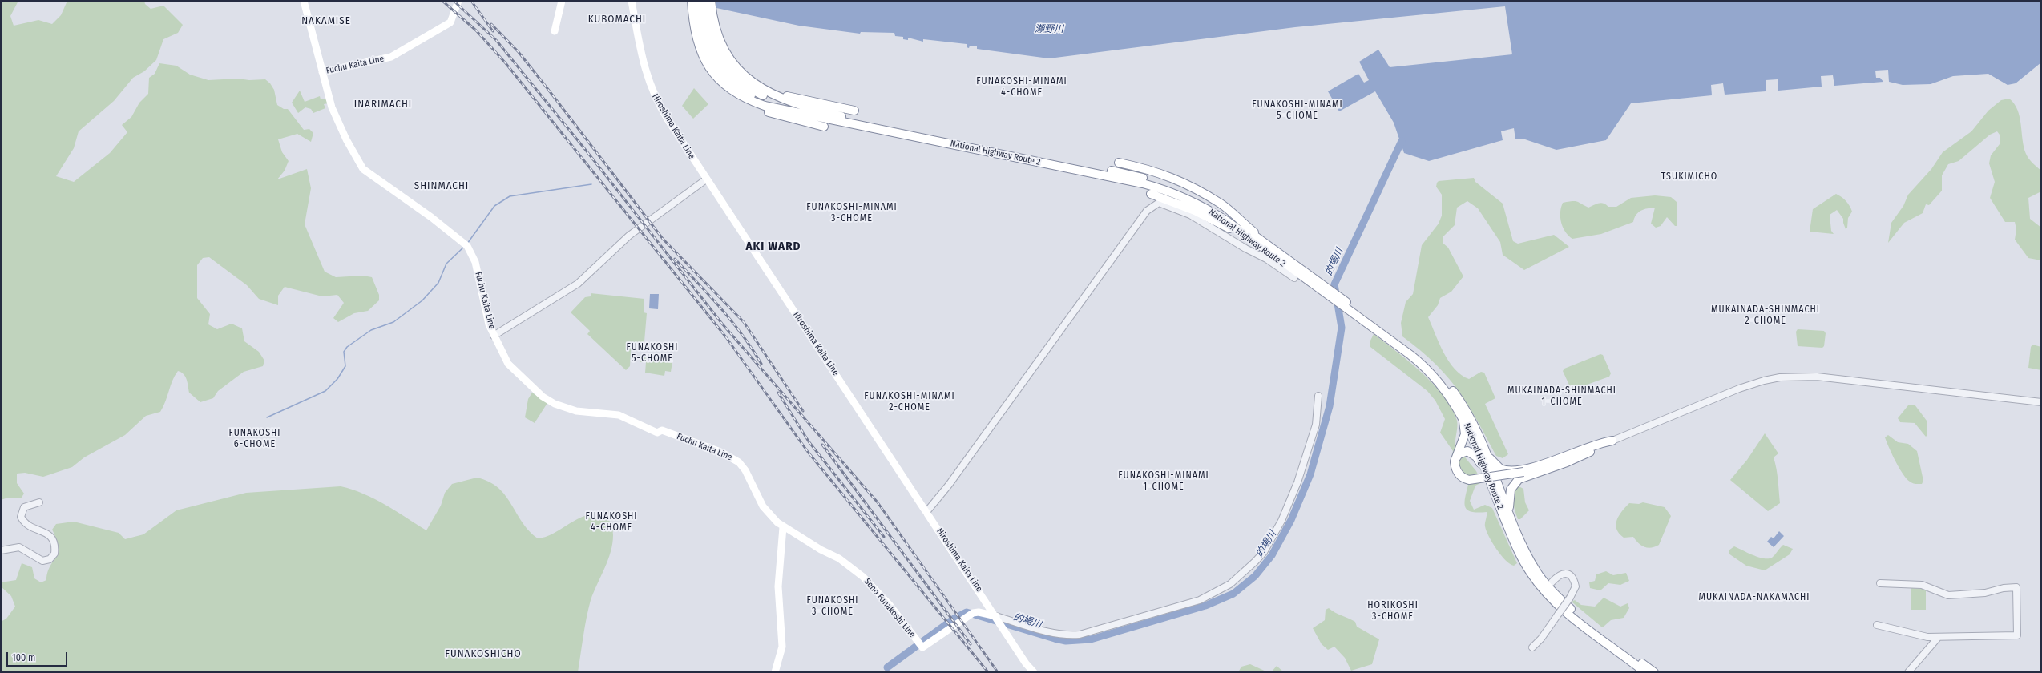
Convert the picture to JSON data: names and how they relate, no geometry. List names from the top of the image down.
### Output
{
  "streets": {
    "highway": ["National Highway Route 2"],
    "main road": ["Fuchu Kaita Line", "Hiroshima Kaita Line", "Seno Funakoshi Line"]
  },
  "crossings": [
    ["Fuchu Kaita Line", "Seno Funakoshi Line"],
    ["Hiroshima Kaita Line", "Seno Funakoshi Line"]
  ],
  "districts": [
    "KUBOMACHI",
    "NAKAMISE",
    "FUNAKOSHI-MINAMI 4-CHOME",
    "INARIMACHI",
    "FUNAKOSHI-MINAMI 5-CHOME",
    "TSUKIMICHO",
    "SHINMACHI",
    "FUNAKOSHI-MINAMI 3-CHOME",
    "AKI WARD",
    "MUKAINADA-SHINMACHI 2-CHOME",
    "FUNAKOSHI 5-CHOME",
    "MUKAINADA-SHINMACHI 1-CHOME",
    "FUNAKOSHI-MINAMI 2-CHOME",
    "FUNAKOSHI 6-CHOME",
    "FUNAKOSHI-MINAMI 1-CHOME",
    "FUNAKOSHI 4-CHOME",
    "MUKAINADA-NAKAMACHI",
    "FUNAKOSHI 3-CHOME",
    "HORIKOSHI 3-CHOME",
    "FUNAKOSHICHO"
  ],
  "water": ["瀬野川", "的場川"],
  "scale_bar": "100 m"
}
